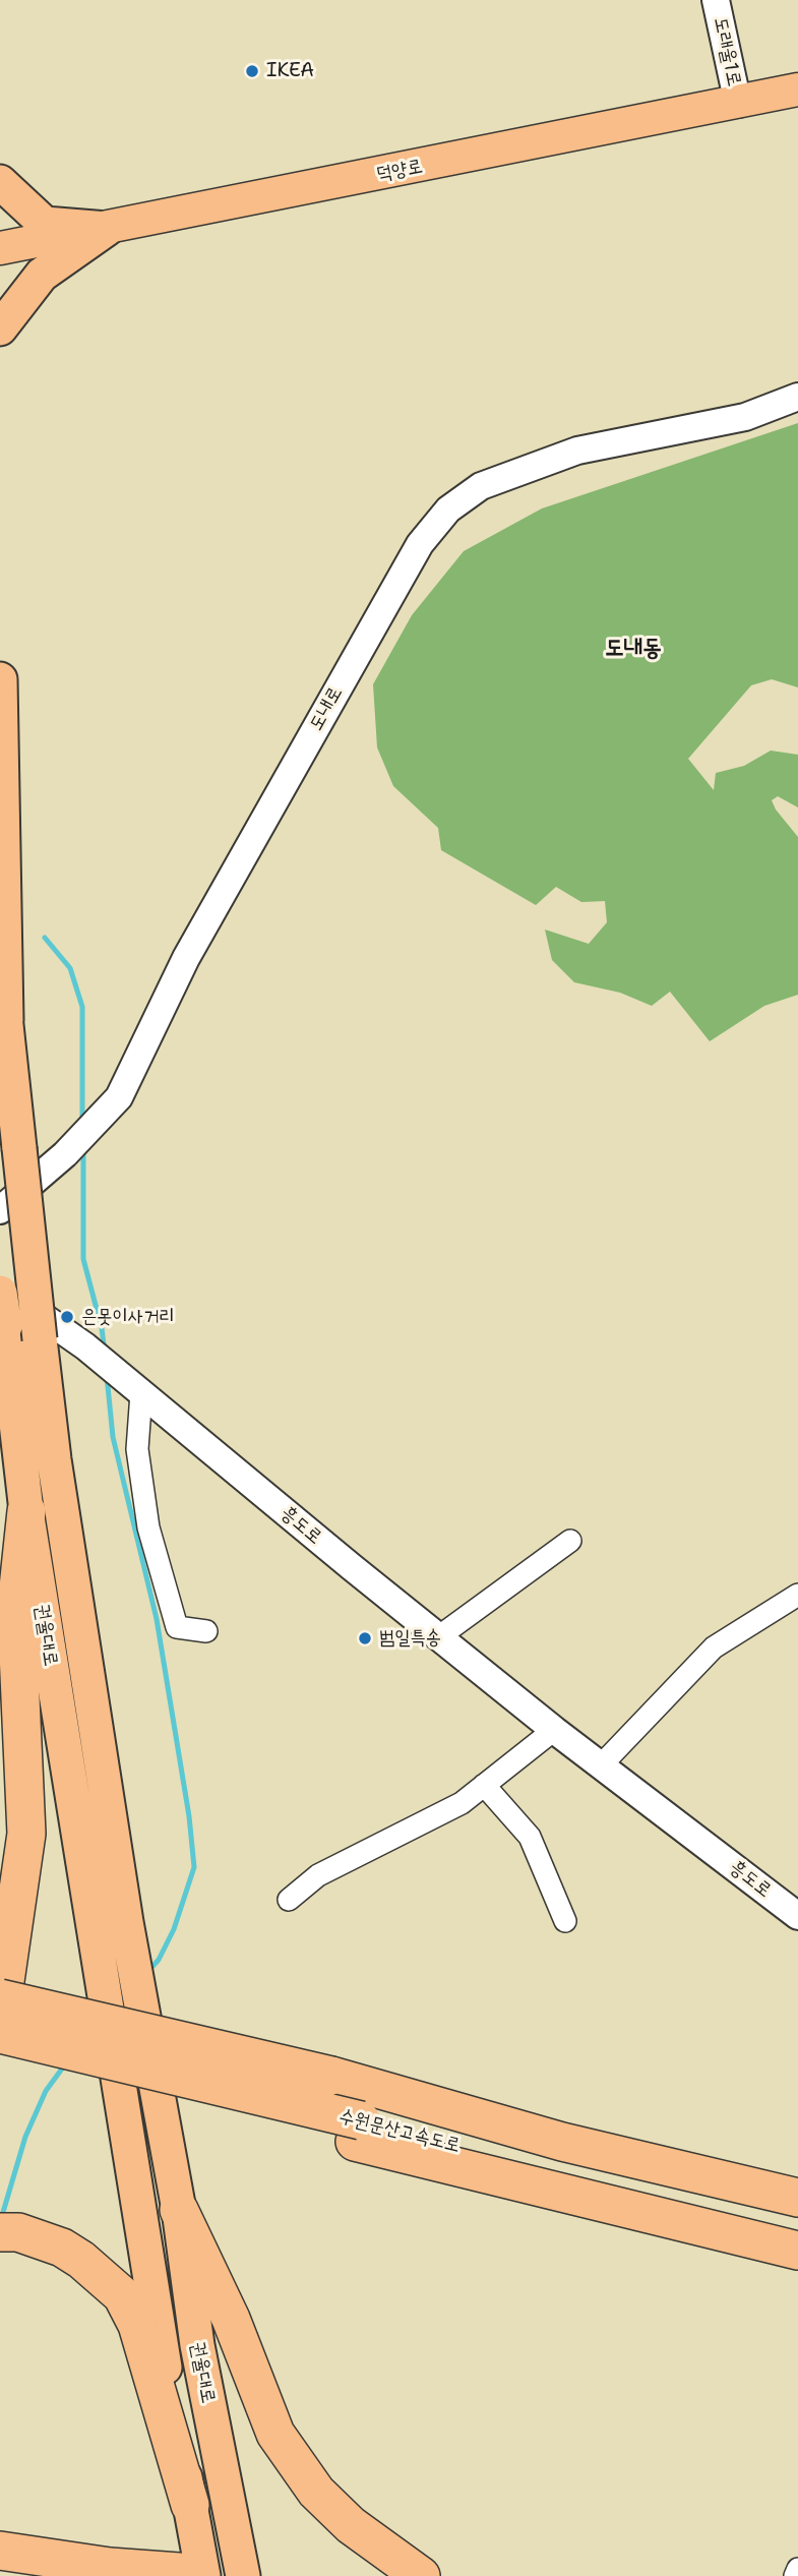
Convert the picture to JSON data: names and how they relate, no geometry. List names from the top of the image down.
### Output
{
  "streets": {
    "highway": ["권율대로", "수원문산고속도로"],
    "main road": ["덕양로"],
    "street": ["도래울1로", "도내로", "흥도로"]
  },
  "crossings": [
    ["도래울1로", "덕양로"]
  ],
  "districts": ["도내동"],
  "places": ["IKEA", "은못이사거리", "범일특송"]
}
